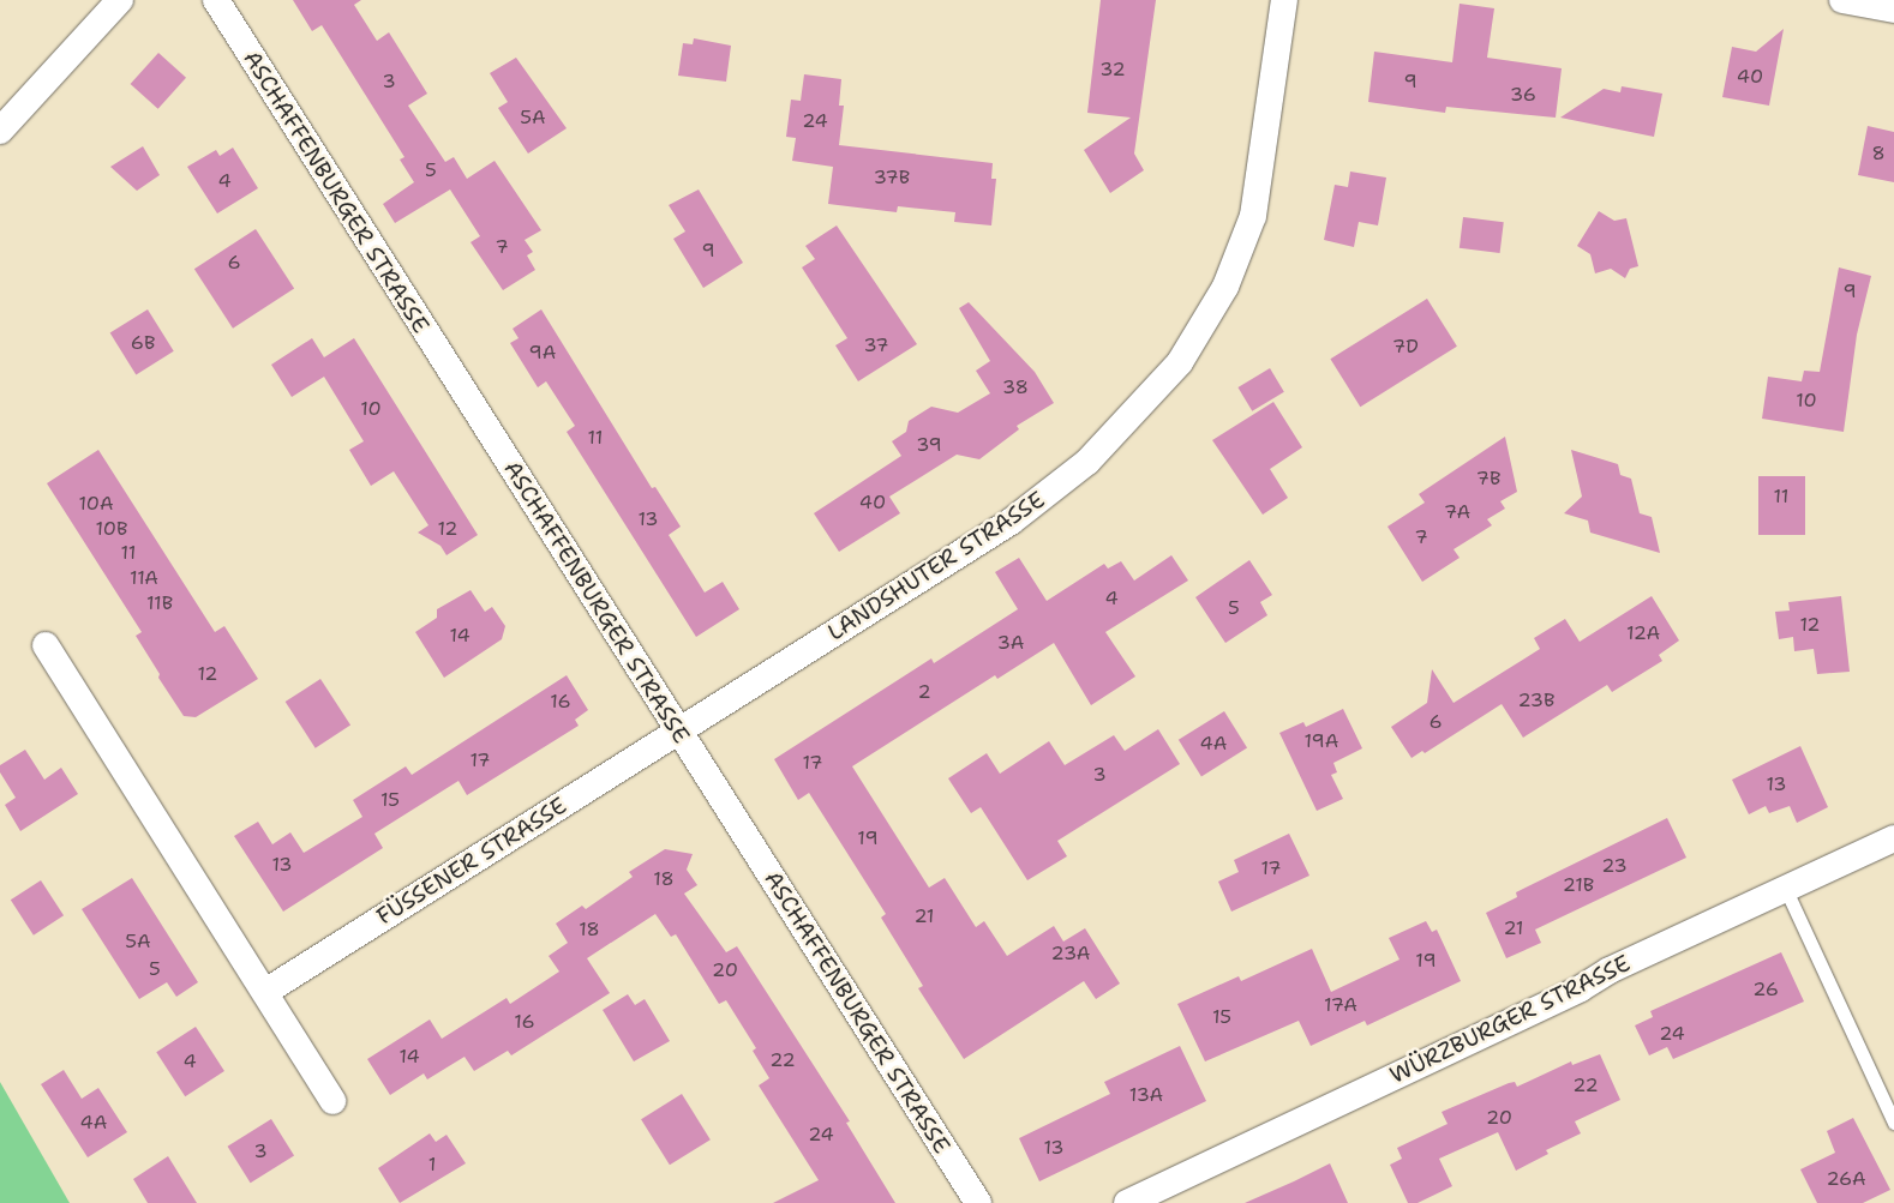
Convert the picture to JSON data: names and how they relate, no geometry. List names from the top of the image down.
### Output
{
  "streets": {
    "street": [
      "ASCHAFFENBURGER STRASSE",
      "LANDSHUTER STRASSE",
      "FÜSSENER STRASSE",
      "WÜRZBURGER STRASSE"
    ]
  },
  "crossings": [
    ["ASCHAFFENBURGER STRASSE", "LANDSHUTER STRASSE"],
    ["ASCHAFFENBURGER STRASSE", "FÜSSENER STRASSE"],
    ["LANDSHUTER STRASSE", "FÜSSENER STRASSE"]
  ],
  "house_numbers": [
    "32",
    "40",
    "3",
    "9",
    "36",
    "5A",
    "24",
    "8",
    "5",
    "37B",
    "4",
    "7",
    "9",
    "6",
    "9",
    "6B",
    "37",
    "7D",
    "9A",
    "38",
    "10",
    "10",
    "11",
    "39",
    "7B",
    "11",
    "40",
    "10A",
    "7A",
    "13",
    "10B",
    "12",
    "7",
    "11",
    "11A",
    "4",
    "11B",
    "5",
    "12",
    "12A",
    "14",
    "3A",
    "12",
    "2",
    "23B",
    "16",
    "6",
    "19A",
    "4A",
    "17",
    "17",
    "3",
    "13",
    "15",
    "19",
    "13",
    "23",
    "17",
    "18",
    "21B",
    "21",
    "21",
    "18",
    "5A",
    "23A",
    "19",
    "5",
    "20",
    "26",
    "17A",
    "15",
    "16",
    "24",
    "14",
    "22",
    "4",
    "22",
    "13A",
    "20",
    "4A",
    "24",
    "13",
    "3",
    "1",
    "26A"
  ]
}
